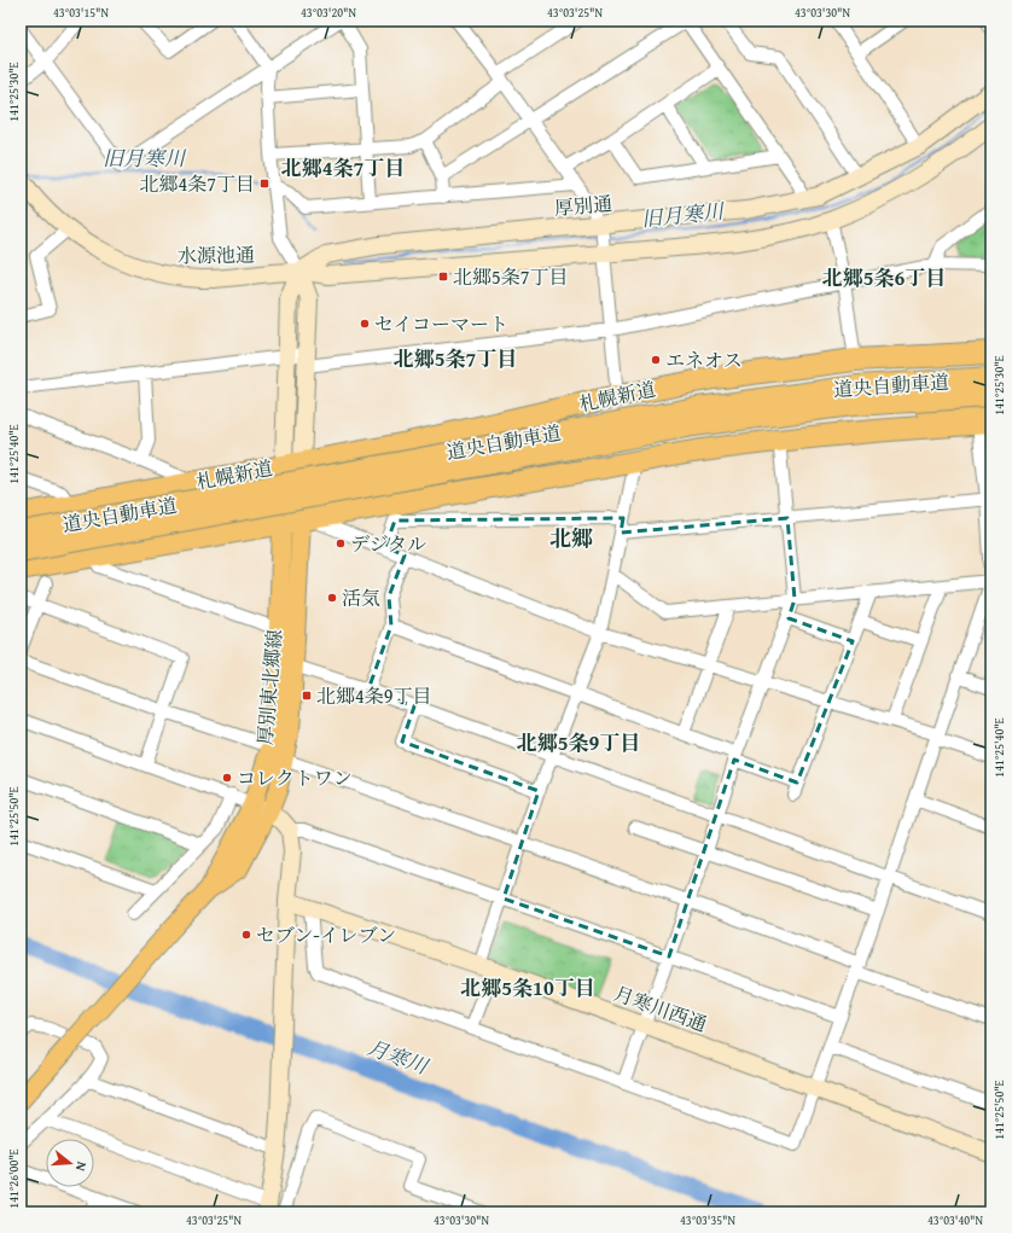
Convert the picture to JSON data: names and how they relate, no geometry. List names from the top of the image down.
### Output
{
  "streets": {
    "highway": ["道央自動車道", "札幌新道"],
    "main road": ["厚別東北郷線"],
    "street": ["厚別通", "水源池通", "月寒川西通"]
  },
  "crossings": [
    ["厚別通", "水源池通"],
    ["札幌新道", "厚別東北郷線"]
  ],
  "districts": [
    "北郷4条7丁目",
    "北郷5条6丁目",
    "北郷5条7丁目",
    "北郷",
    "北郷5条9丁目",
    "北郷5条10丁目"
  ],
  "water": ["旧月寒川", "月寒川"],
  "places": {
    "transit": ["北郷4条7丁目", "北郷5条7丁目", "北郷4条9丁目"],
    "other": [
      "セイコーマート",
      "エネオス",
      "デジタル",
      "活気",
      "コレクトワン",
      "セブン-イレブン"
    ]
  },
  "north": "right",
  "coordinates": [
    "43°03'15\"N",
    "43°03'20\"N",
    "43°03'25\"N",
    "43°03'30\"N",
    "141°25'30\"E",
    "141°25'40\"E",
    "141°25'50\"E",
    "141°26'00\"E",
    "43°03'35\"N",
    "43°03'40\"N"
  ]
}
